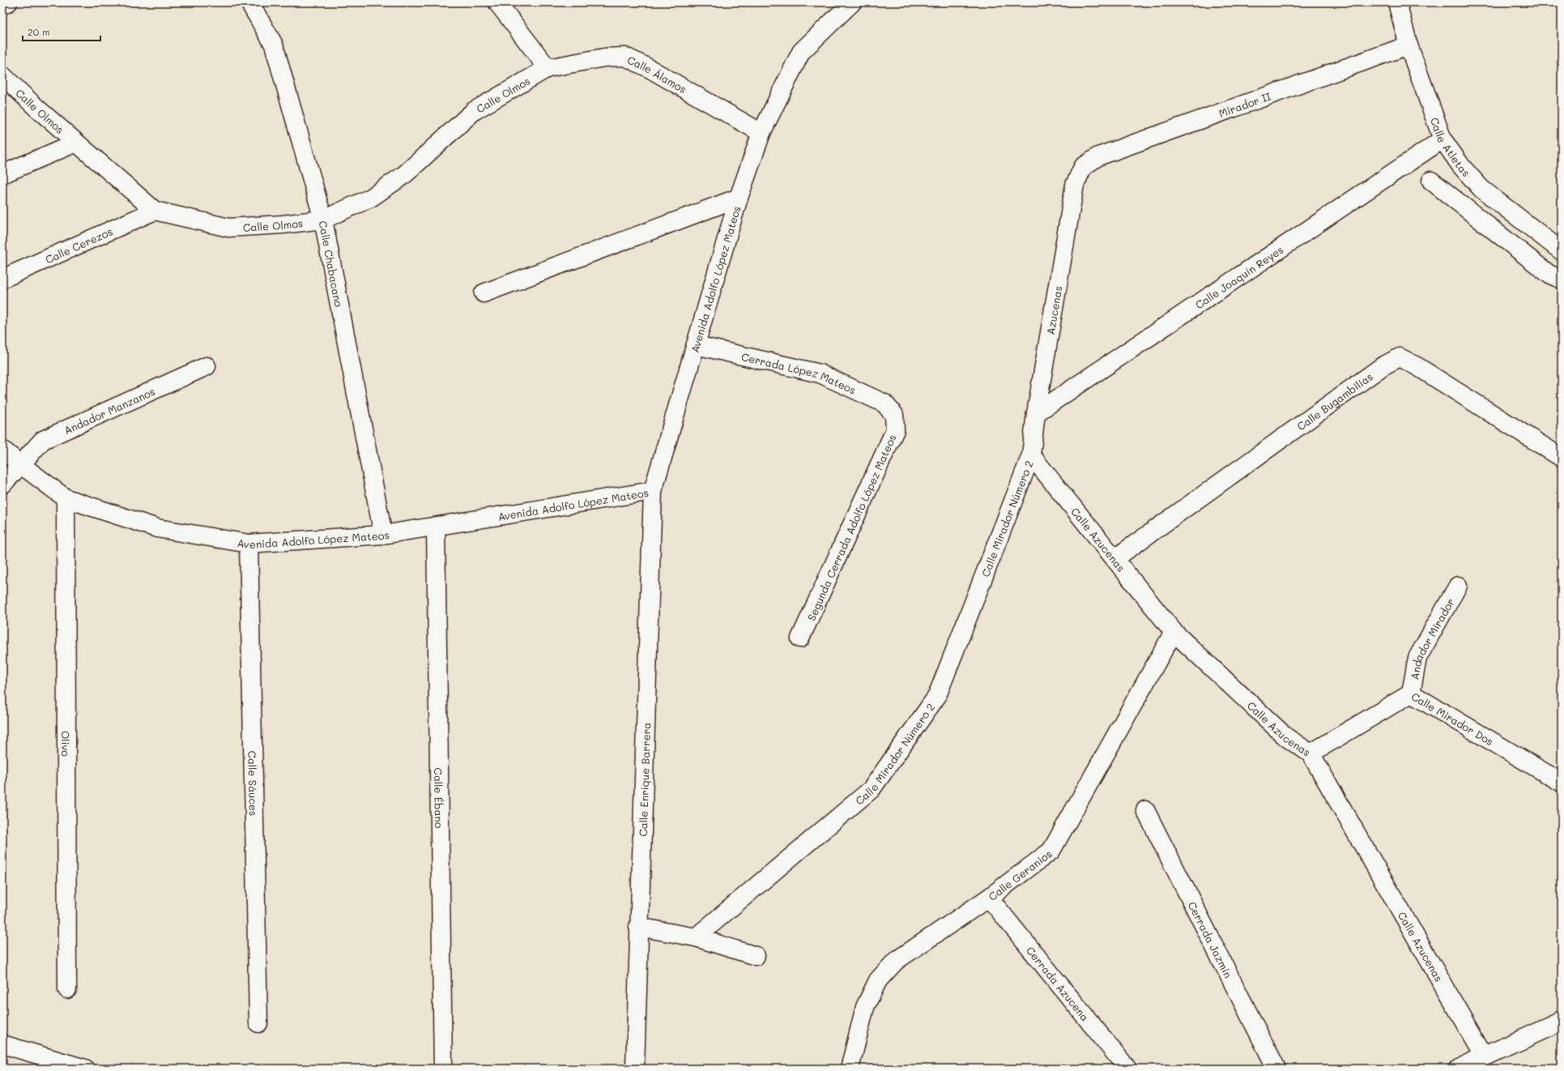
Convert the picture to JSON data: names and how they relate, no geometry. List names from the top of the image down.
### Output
{
  "streets": {
    "street": [
      "Calle Álamos",
      "Calle Olmos",
      "Mirador II",
      "Calle Atletas",
      "Calle Cerezos",
      "Calle Chabacano",
      "Calle Joaquín Reyes",
      "Avenida Adolfo López Mateos",
      "Azucenas",
      "Cerrada López Mateos",
      "Calle Bugambilias",
      "Andador Manzanos",
      "Calle Mirador Número 2",
      "Segunda Cerrada Adolfo López Mateos",
      "Calle Azucenas",
      "Andador Mirador",
      "Calle Mirador Dos",
      "Olivo",
      "Calle Enrique Barrera",
      "Calle Sáuces",
      "Calle Ébano",
      "Calle Geranios",
      "Cerrada Jazmín",
      "Cerrada Azucena"
    ]
  },
  "crossings": [
    ["Calle Álamos", "Calle Olmos"],
    ["Calle Álamos", "Avenida Adolfo López Mateos"],
    ["Calle Olmos", "Calle Cerezos"],
    ["Calle Olmos", "Calle Chabacano"],
    ["Mirador II", "Calle Atletas"],
    ["Mirador II", "Azucenas"],
    ["Calle Atletas", "Calle Joaquín Reyes"],
    ["Calle Chabacano", "Avenida Adolfo López Mateos"],
    ["Calle Joaquín Reyes", "Azucenas"],
    ["Avenida Adolfo López Mateos", "Cerrada López Mateos"],
    ["Avenida Adolfo López Mateos", "Andador Manzanos"],
    ["Avenida Adolfo López Mateos", "Olivo"],
    ["Avenida Adolfo López Mateos", "Calle Enrique Barrera"],
    ["Avenida Adolfo López Mateos", "Calle Sáuces"],
    ["Avenida Adolfo López Mateos", "Calle Ébano"],
    ["Azucenas", "Calle Mirador Número 2"],
    ["Azucenas", "Calle Azucenas"],
    ["Cerrada López Mateos", "Segunda Cerrada Adolfo López Mateos"],
    ["Calle Bugambilias", "Calle Azucenas"],
    ["Calle Mirador Número 2", "Calle Azucenas"],
    ["Calle Azucenas", "Calle Mirador Dos"],
    ["Calle Azucenas", "Calle Geranios"],
    ["Andador Mirador", "Calle Mirador Dos"],
    ["Calle Geranios", "Cerrada Azucena"]
  ],
  "scale_bar": "20 m"
}
